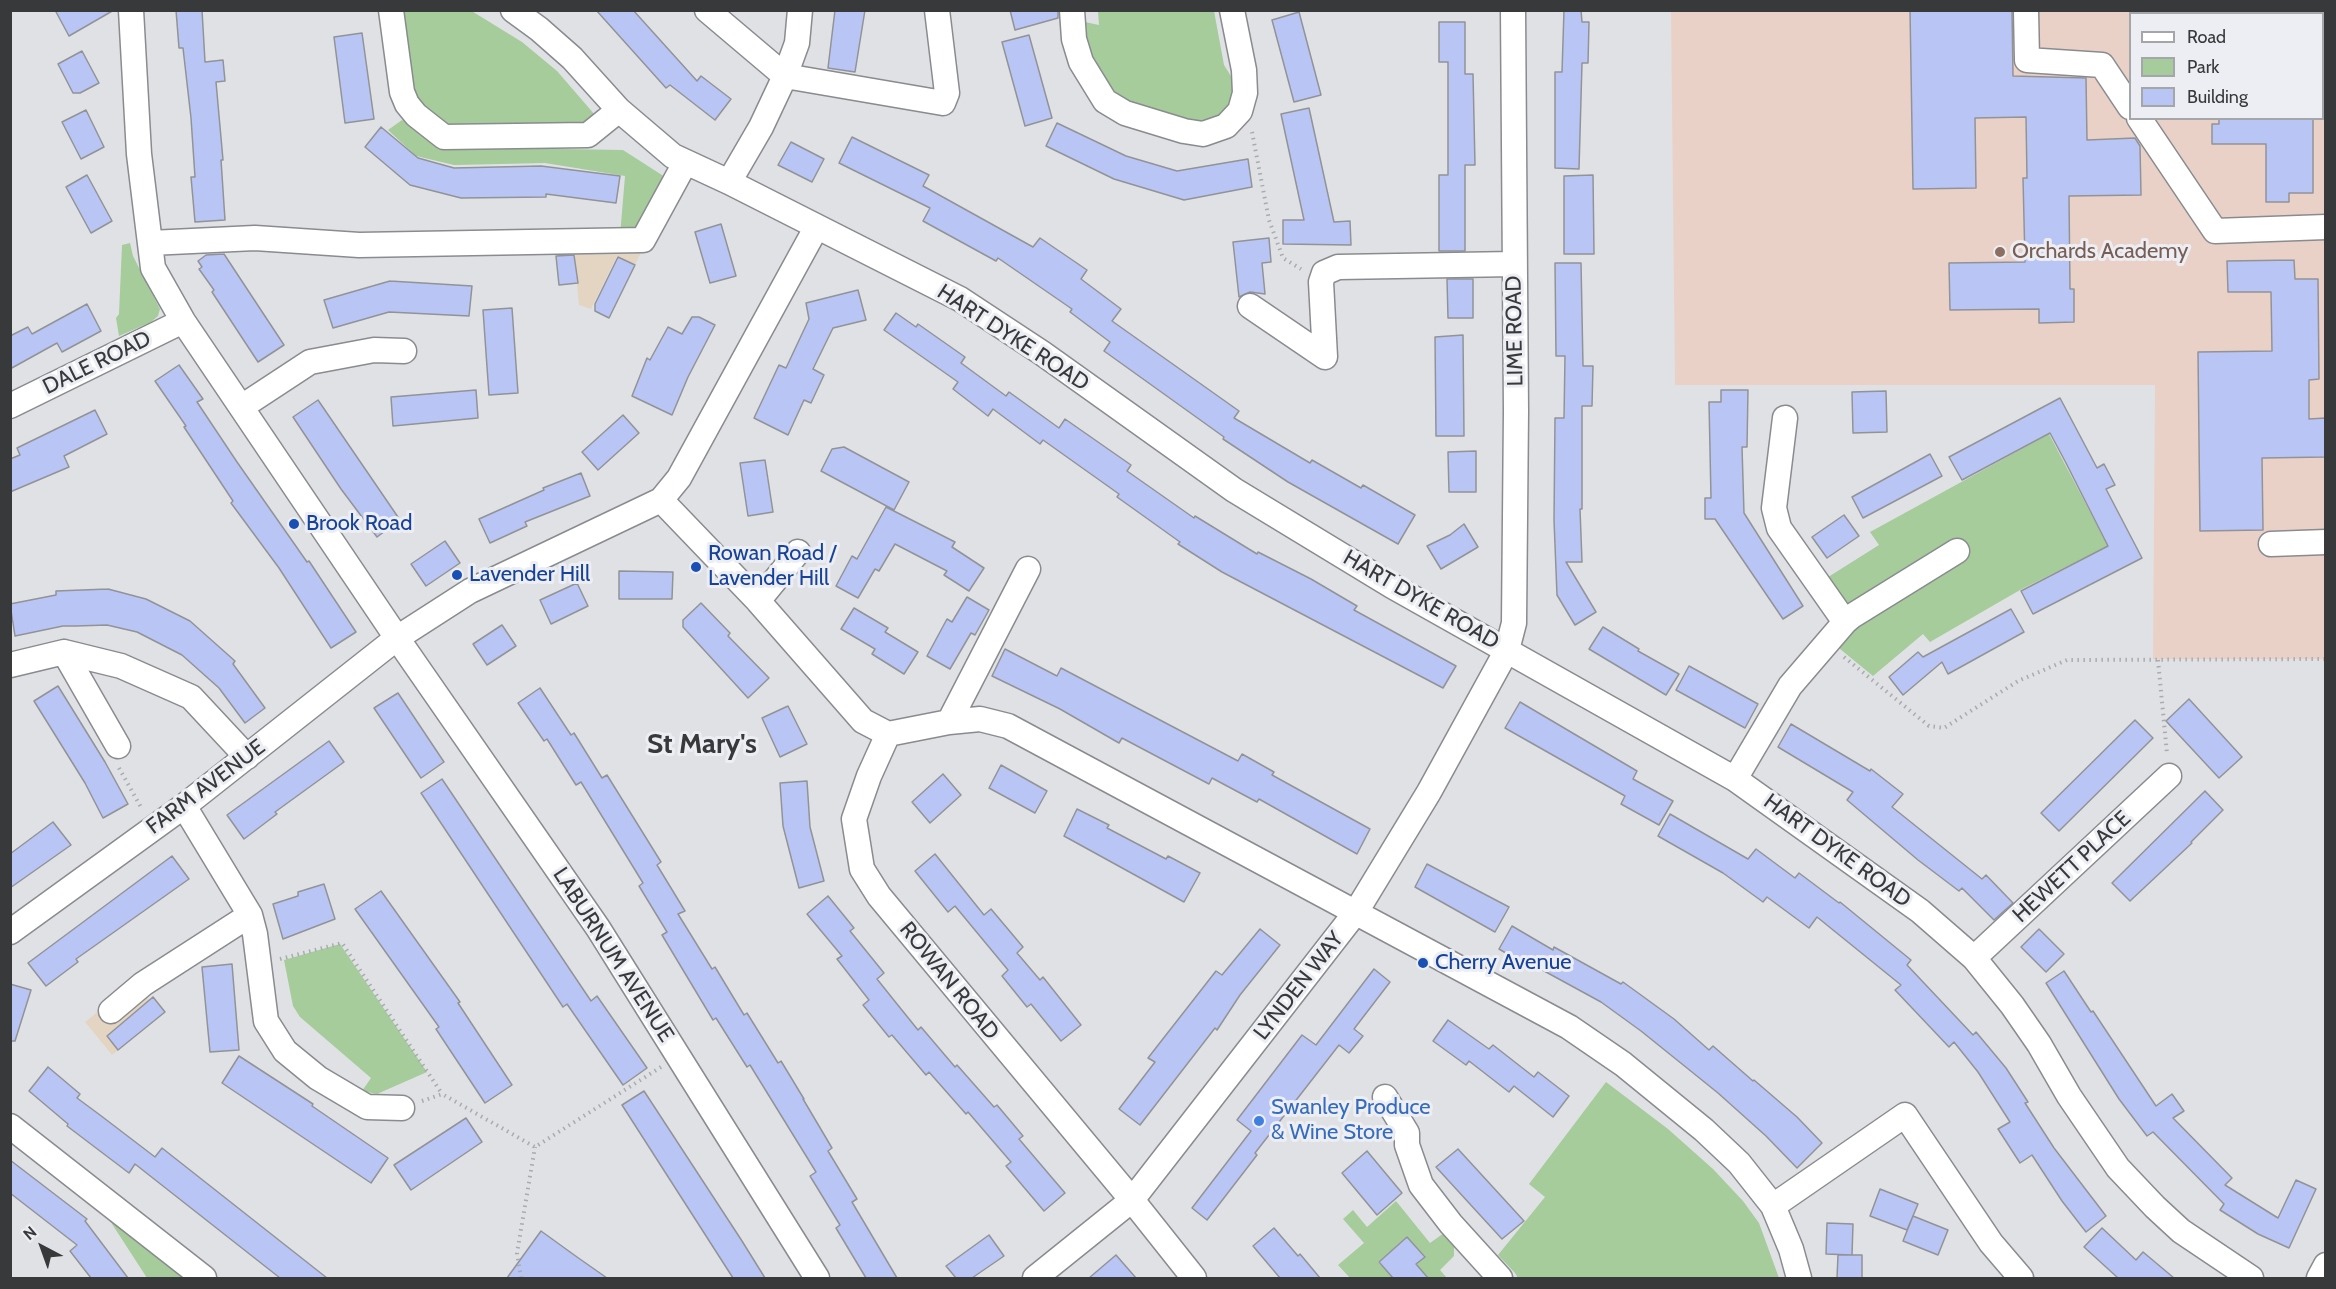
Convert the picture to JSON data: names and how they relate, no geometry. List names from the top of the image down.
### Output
{
  "streets": {
    "street": [
      "LIME ROAD",
      "HART DYKE ROAD",
      "DALE ROAD",
      "FARM AVENUE",
      "HEWETT PLACE",
      "LABURNUM AVENUE",
      "ROWAN ROAD",
      "LYNDEN WAY"
    ]
  },
  "crossings": [
    ["LIME ROAD", "HART DYKE ROAD"],
    ["LIME ROAD", "LYNDEN WAY"],
    ["HART DYKE ROAD", "HEWETT PLACE"],
    ["HART DYKE ROAD", "LYNDEN WAY"],
    ["FARM AVENUE", "LABURNUM AVENUE"],
    ["ROWAN ROAD", "LYNDEN WAY"]
  ],
  "districts": ["St Mary's"],
  "places": [
    "Orchards Academy",
    "Brook Road",
    "Rowan Road / Lavender Hill",
    "Lavender Hill",
    "Cherry Avenue",
    "Swanley Produce & Wine Store"
  ],
  "legend": ["Road", "Park", "Building"],
  "north": "top left"
}
